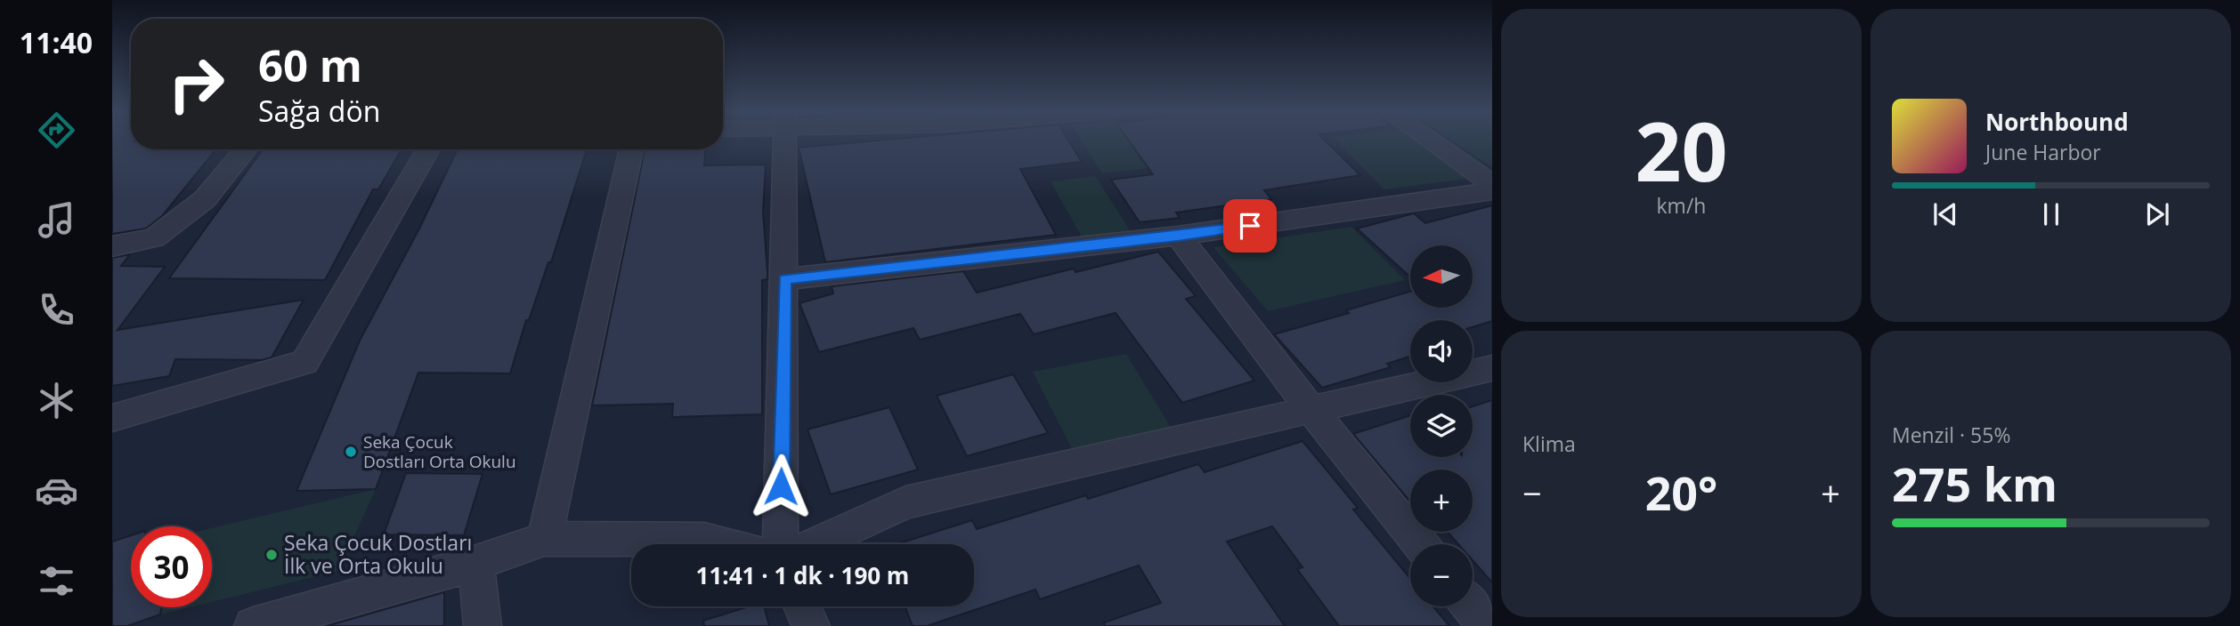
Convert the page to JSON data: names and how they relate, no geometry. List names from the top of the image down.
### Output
{
  "places": ["Seka Çocuk Dostları Orta Okulu", "Seka Çocuk Dostları İlk ve Orta Okulu"],
  "north": "left",
  "page": {
    "tabs": "11:40",
    "tile": [
      ["20", "km/h"],
      "Klima",
      ["Menzil · 55%", "275 km"]
    ],
    "turn": ["60 m", "Sağa dön"],
    "song": ["Northbound", "June Harbor"],
    "map_buttons": ["+", "−"],
    "heat": ["−", "20°", "+"],
    "limit": "30",
    "trip": "11:41 · 1 dk · 190 m"
  }
}
